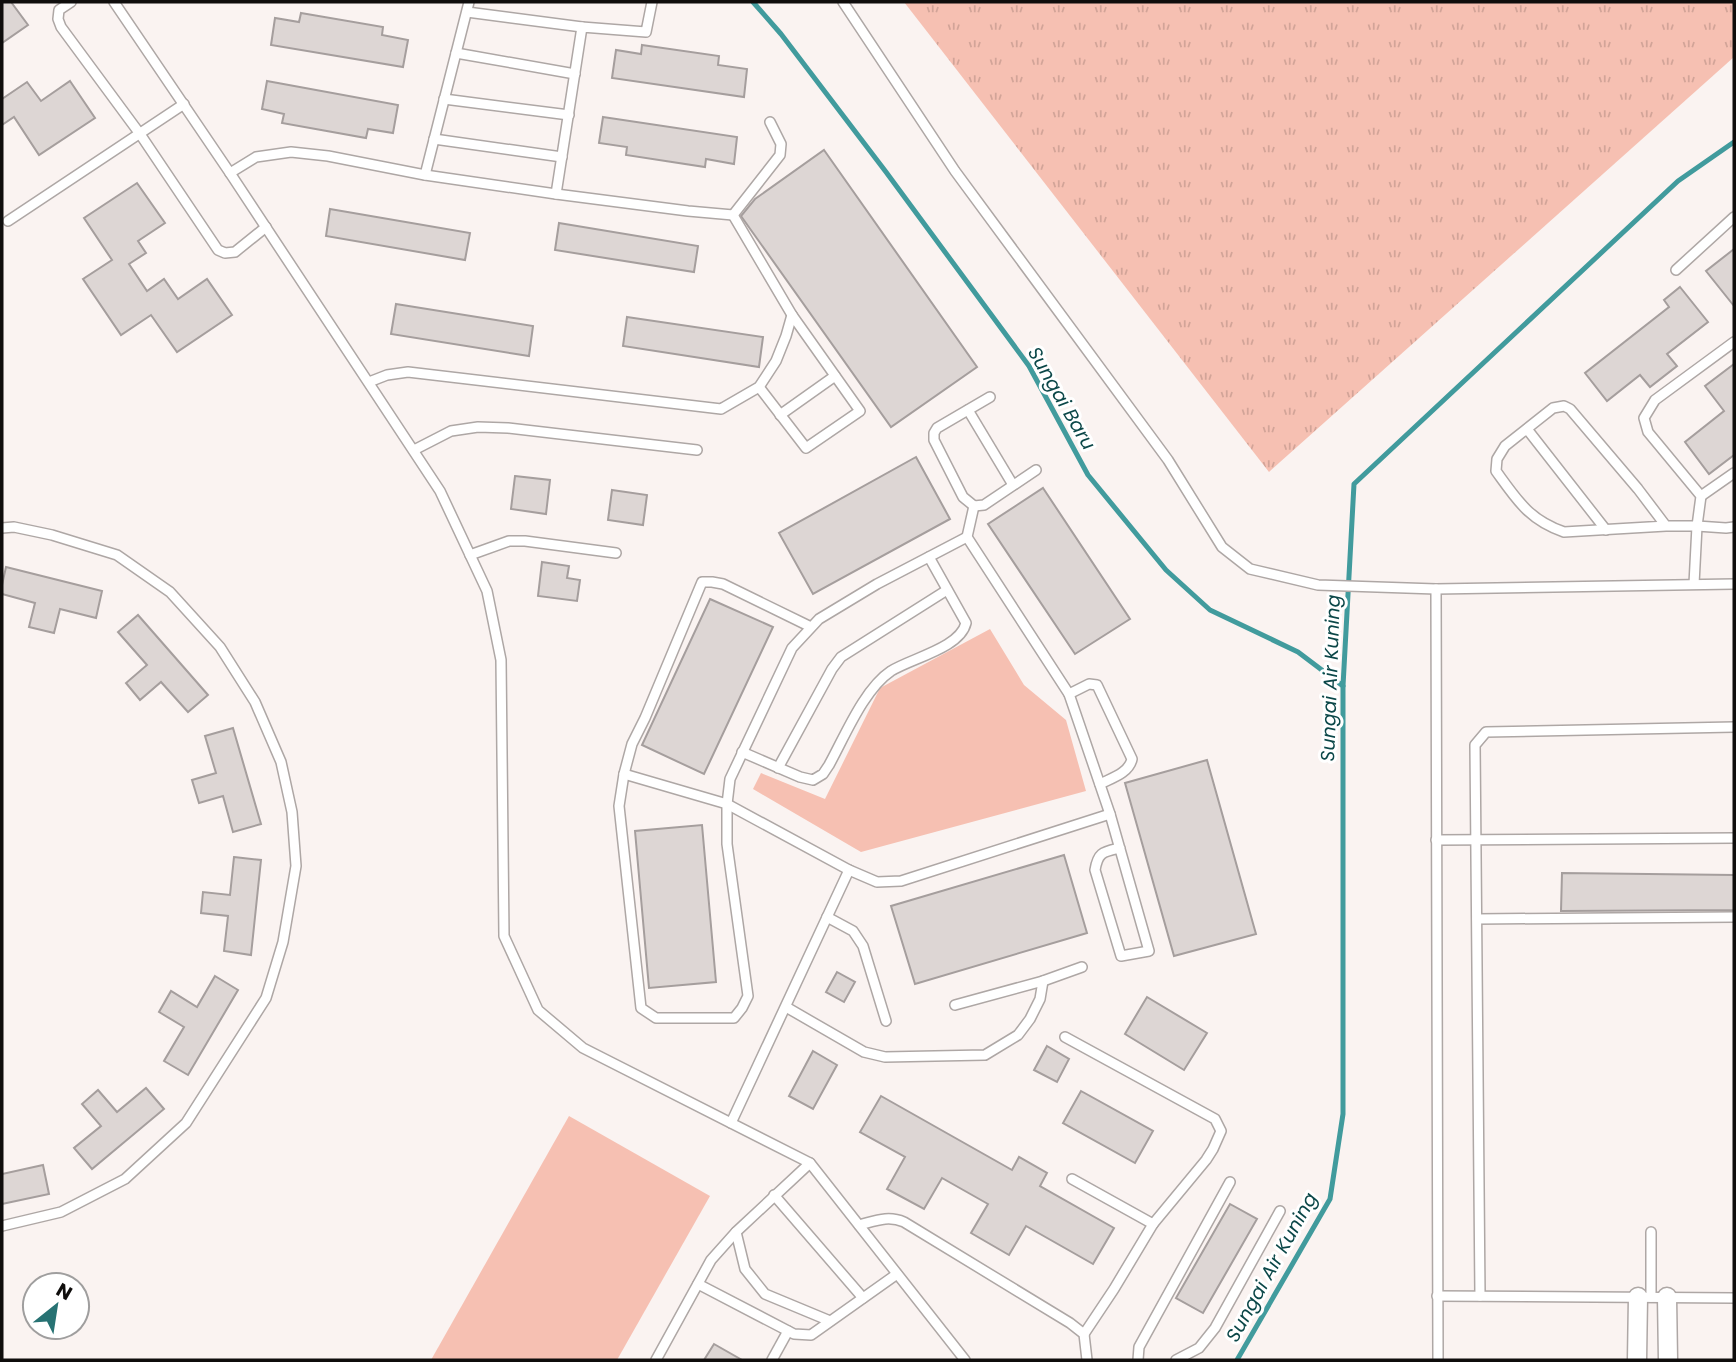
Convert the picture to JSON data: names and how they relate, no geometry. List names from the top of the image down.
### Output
{
  "water": ["Sungai Baru", "Sungai Air Kuning"],
  "north": "top right"
}
